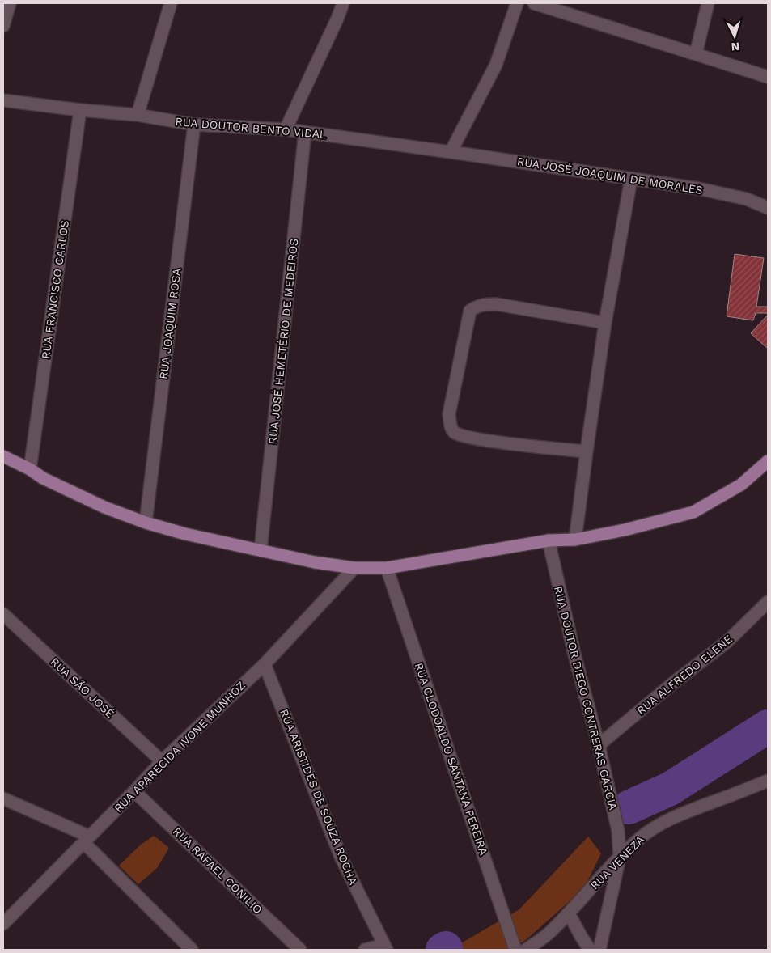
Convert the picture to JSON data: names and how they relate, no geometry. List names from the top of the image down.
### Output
{
  "streets": {
    "street": [
      "RUA DOUTOR BENTO VIDAL",
      "RUA JOSÉ JOAQUIM DE MORALES",
      "RUA FRANCISCO CARLOS",
      "RUA JOAQUIM ROSA",
      "RUA JOSÉ HEMETÉRIO DE MEDEIROS",
      "RUA ALFREDO ELENE",
      "RUA SÃO JOSÉ",
      "RUA DOUTOR DIEGO CONTRERAS GARCIA",
      "RUA APARECIDA IVONE MUNHOZ",
      "RUA CLODOALDO SANTANA PEREIRA",
      "RUA ARISTIDES DE SOUZA ROCHA",
      "RUA VENEZA",
      "RUA RAFAEL CONILIO"
    ]
  },
  "crossings": [
    ["RUA DOUTOR BENTO VIDAL", "RUA JOSÉ JOAQUIM DE MORALES"],
    ["RUA DOUTOR BENTO VIDAL", "RUA FRANCISCO CARLOS"],
    ["RUA DOUTOR BENTO VIDAL", "RUA JOAQUIM ROSA"],
    ["RUA DOUTOR BENTO VIDAL", "RUA JOSÉ HEMETÉRIO DE MEDEIROS"],
    ["RUA ALFREDO ELENE", "RUA DOUTOR DIEGO CONTRERAS GARCIA"],
    ["RUA SÃO JOSÉ", "RUA APARECIDA IVONE MUNHOZ"],
    ["RUA DOUTOR DIEGO CONTRERAS GARCIA", "RUA VENEZA"],
    ["RUA APARECIDA IVONE MUNHOZ", "RUA ARISTIDES DE SOUZA ROCHA"],
    ["RUA APARECIDA IVONE MUNHOZ", "RUA RAFAEL CONILIO"]
  ],
  "north": "bottom"
}
